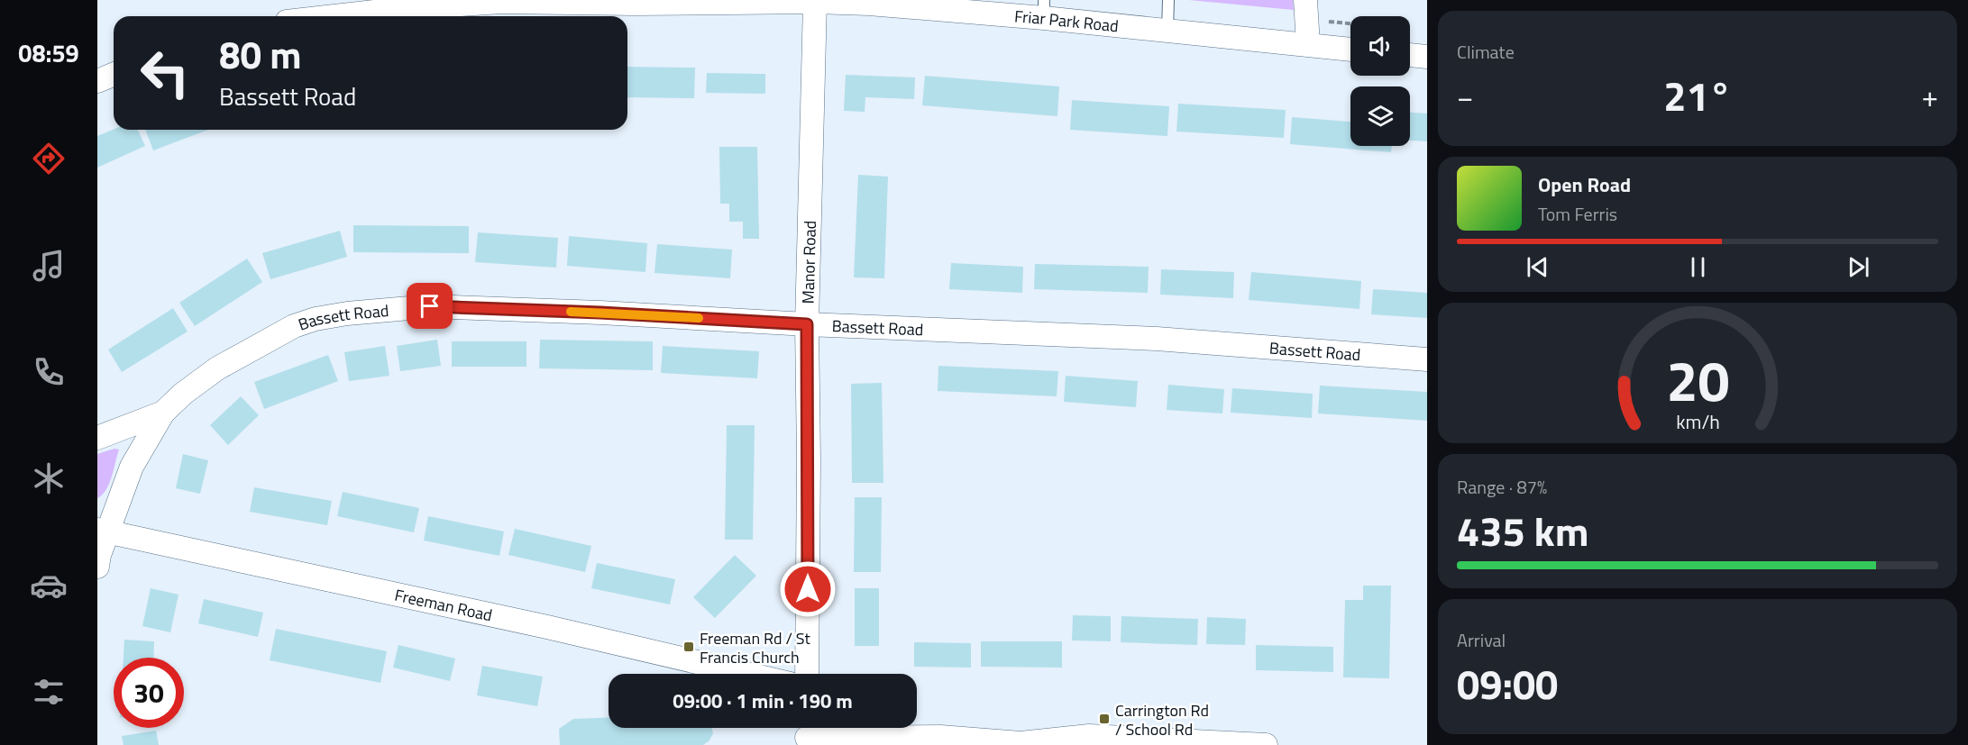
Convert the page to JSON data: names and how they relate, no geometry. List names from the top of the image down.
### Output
{
  "streets": {
    "street": [
      "Friar Park Road",
      "Manor Road",
      "Bassett Road",
      "Freeman Road"
    ]
  },
  "crossings": [
    ["Friar Park Road", "Manor Road"],
    ["Manor Road", "Bassett Road"],
    ["Bassett Road", "Freeman Road"]
  ],
  "places": {
    "transit": ["Freeman Rd / St Francis Church", "Carrington Rd / School Rd"]
  },
  "page": {
    "tabs": "08:59",
    "tile": [
      "Climate",
      ["Range · 87%", "435 km"],
      ["Arrival", "09:00"]
    ],
    "turn": ["80 m", "Bassett Road"],
    "heat": ["−", "21°", "+"],
    "song": ["Open Road", "Tom Ferris"],
    "limit": "30",
    "trip": "09:00 · 1 min · 190 m",
    "gauge": ["20", "km/h"]
  }
}
